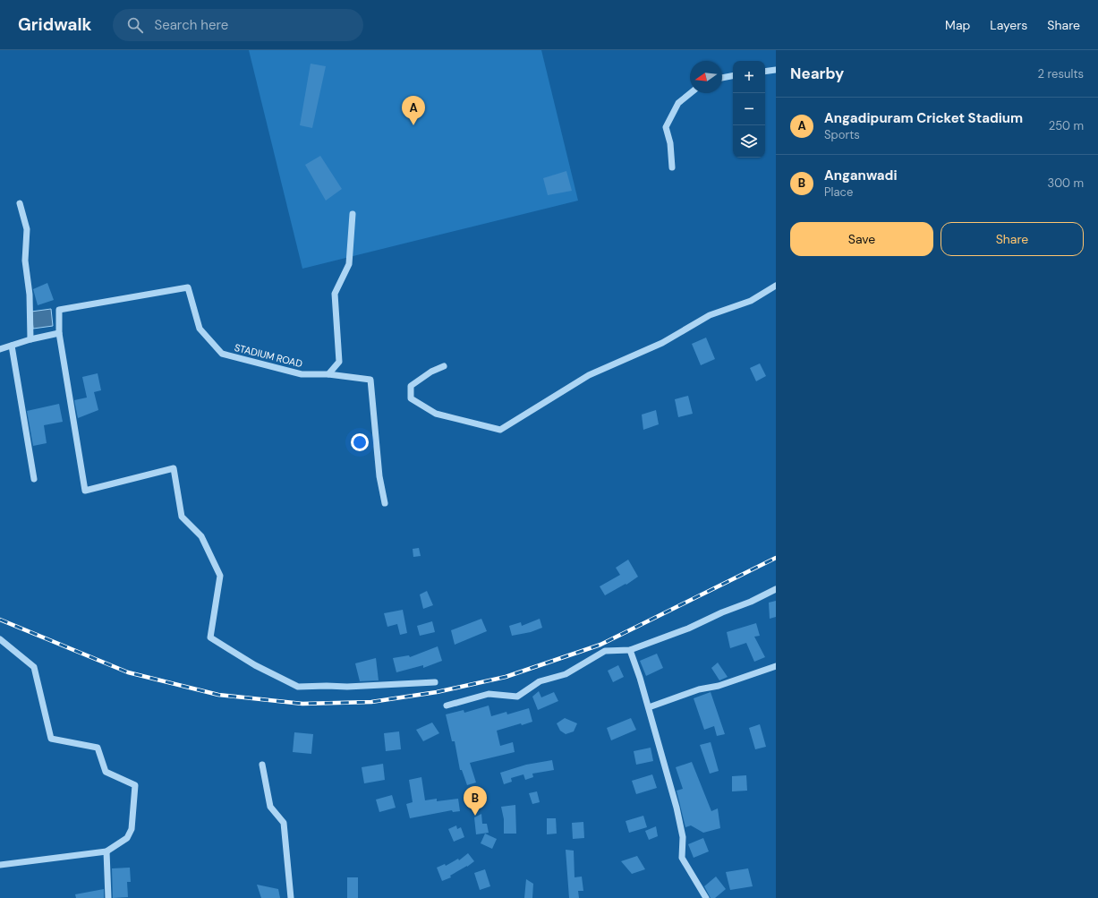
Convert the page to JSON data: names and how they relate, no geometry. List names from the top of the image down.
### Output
{
  "streets": {
    "street": ["STADIUM ROAD"]
  },
  "north": "left",
  "page": {
    "header": "Gridwalk",
    "search": "Search here",
    "nav": ["Map", "Layers", "Share"],
    "heading": ["Nearby", "2 results"],
    "map_buttons": ["+", "−"],
    "pins": ["A", "B"],
    "list": [
      {
        "mark": "A",
        "name": "Angadipuram Cricket Stadium",
        "note": "Sports",
        "value": "250 m"
      },
      {
        "mark": "B",
        "name": "Anganwadi",
        "note": "Place",
        "value": "300 m"
      }
    ],
    "buttons": ["Save", "Share"]
  }
}
